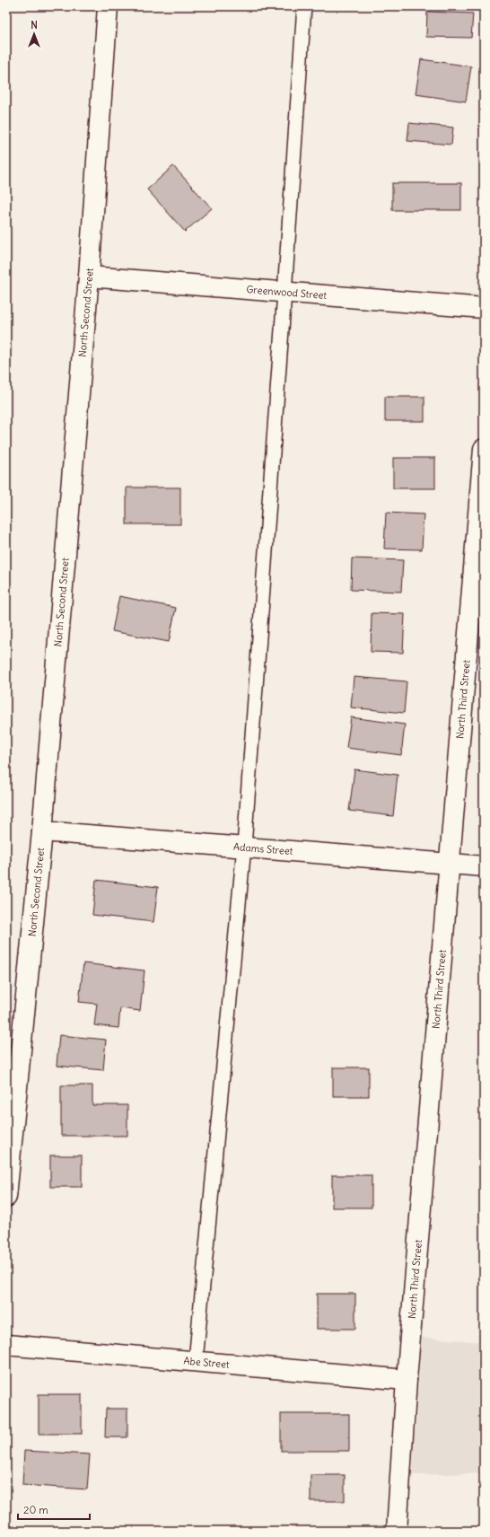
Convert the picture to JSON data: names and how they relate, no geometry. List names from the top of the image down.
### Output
{
  "streets": {
    "street": [
      "Greenwood Street",
      "North Second Street",
      "North Third Street",
      "Adams Street",
      "Abe Street"
    ]
  },
  "crossings": [
    ["Greenwood Street", "North Second Street"],
    ["North Second Street", "Adams Street"],
    ["North Third Street", "Adams Street"],
    ["North Third Street", "Abe Street"]
  ],
  "scale_bar": "20 m",
  "north": "top"
}
